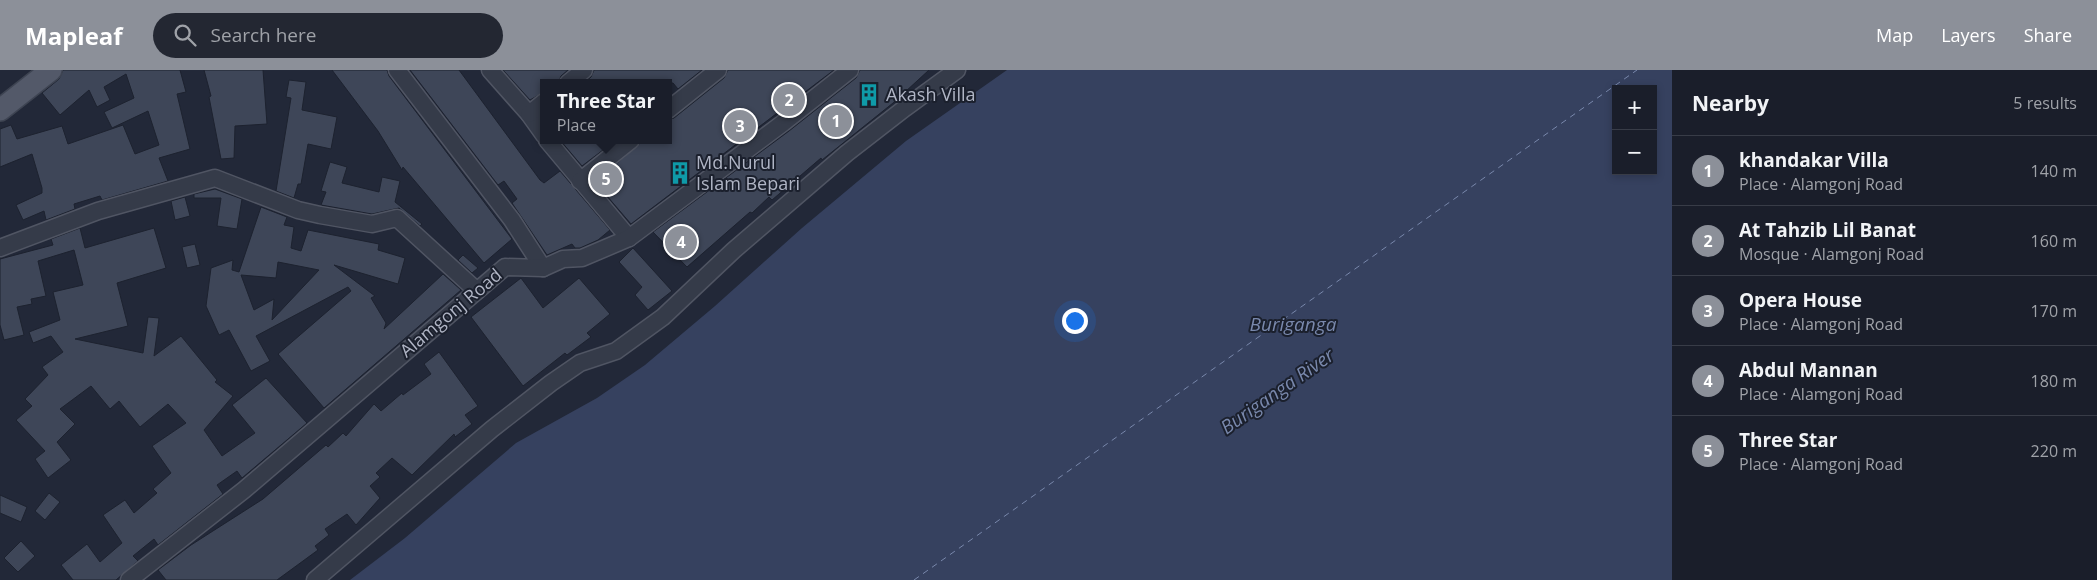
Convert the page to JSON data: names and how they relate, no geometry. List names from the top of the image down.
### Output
{
  "streets": {
    "street": ["Alamgonj Road"]
  },
  "water": ["Buriganga", "Buriganga River"],
  "places": {
    "building": ["Akash Villa", "Md.Nurul Islam Bepari"]
  },
  "page": {
    "header": "Mapleaf",
    "search": "Search here",
    "nav": ["Map", "Layers", "Share"],
    "heading": ["Nearby", "5 results"],
    "popup": ["Three Star", "Place"],
    "pins": [
      "2",
      "1",
      "3",
      "5",
      "4"
    ],
    "map_buttons": ["+", "−"],
    "list": [
      {
        "mark": "1",
        "name": "khandakar Villa",
        "note": "Place · Alamgonj Road",
        "value": "140 m"
      },
      {
        "mark": "2",
        "name": "At Tahzib Lil Banat",
        "note": "Mosque · Alamgonj Road",
        "value": "160 m"
      },
      {
        "mark": "3",
        "name": "Opera House",
        "note": "Place · Alamgonj Road",
        "value": "170 m"
      },
      {
        "mark": "4",
        "name": "Abdul Mannan",
        "note": "Place · Alamgonj Road",
        "value": "180 m"
      },
      {
        "mark": "5",
        "name": "Three Star",
        "note": "Place · Alamgonj Road",
        "value": "220 m"
      }
    ]
  }
}
